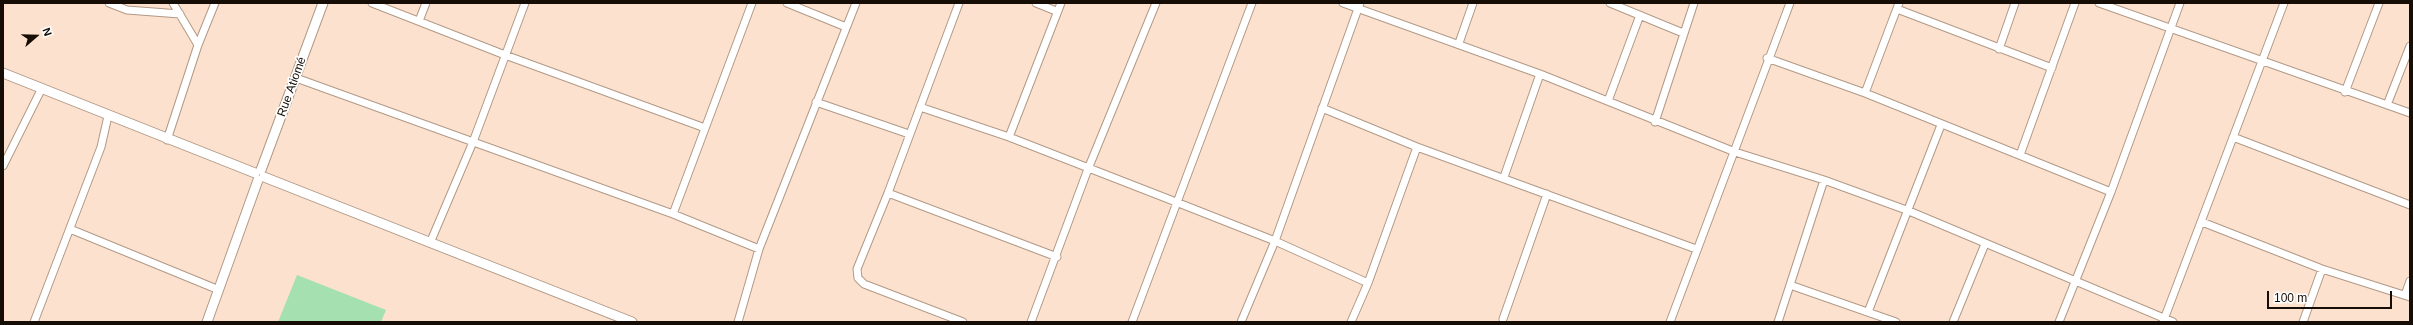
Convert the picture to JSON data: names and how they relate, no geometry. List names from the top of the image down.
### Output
{
  "streets": {
    "street": ["Rue Atiomé"]
  },
  "scale_bar": "100 m",
  "north": "right"
}
